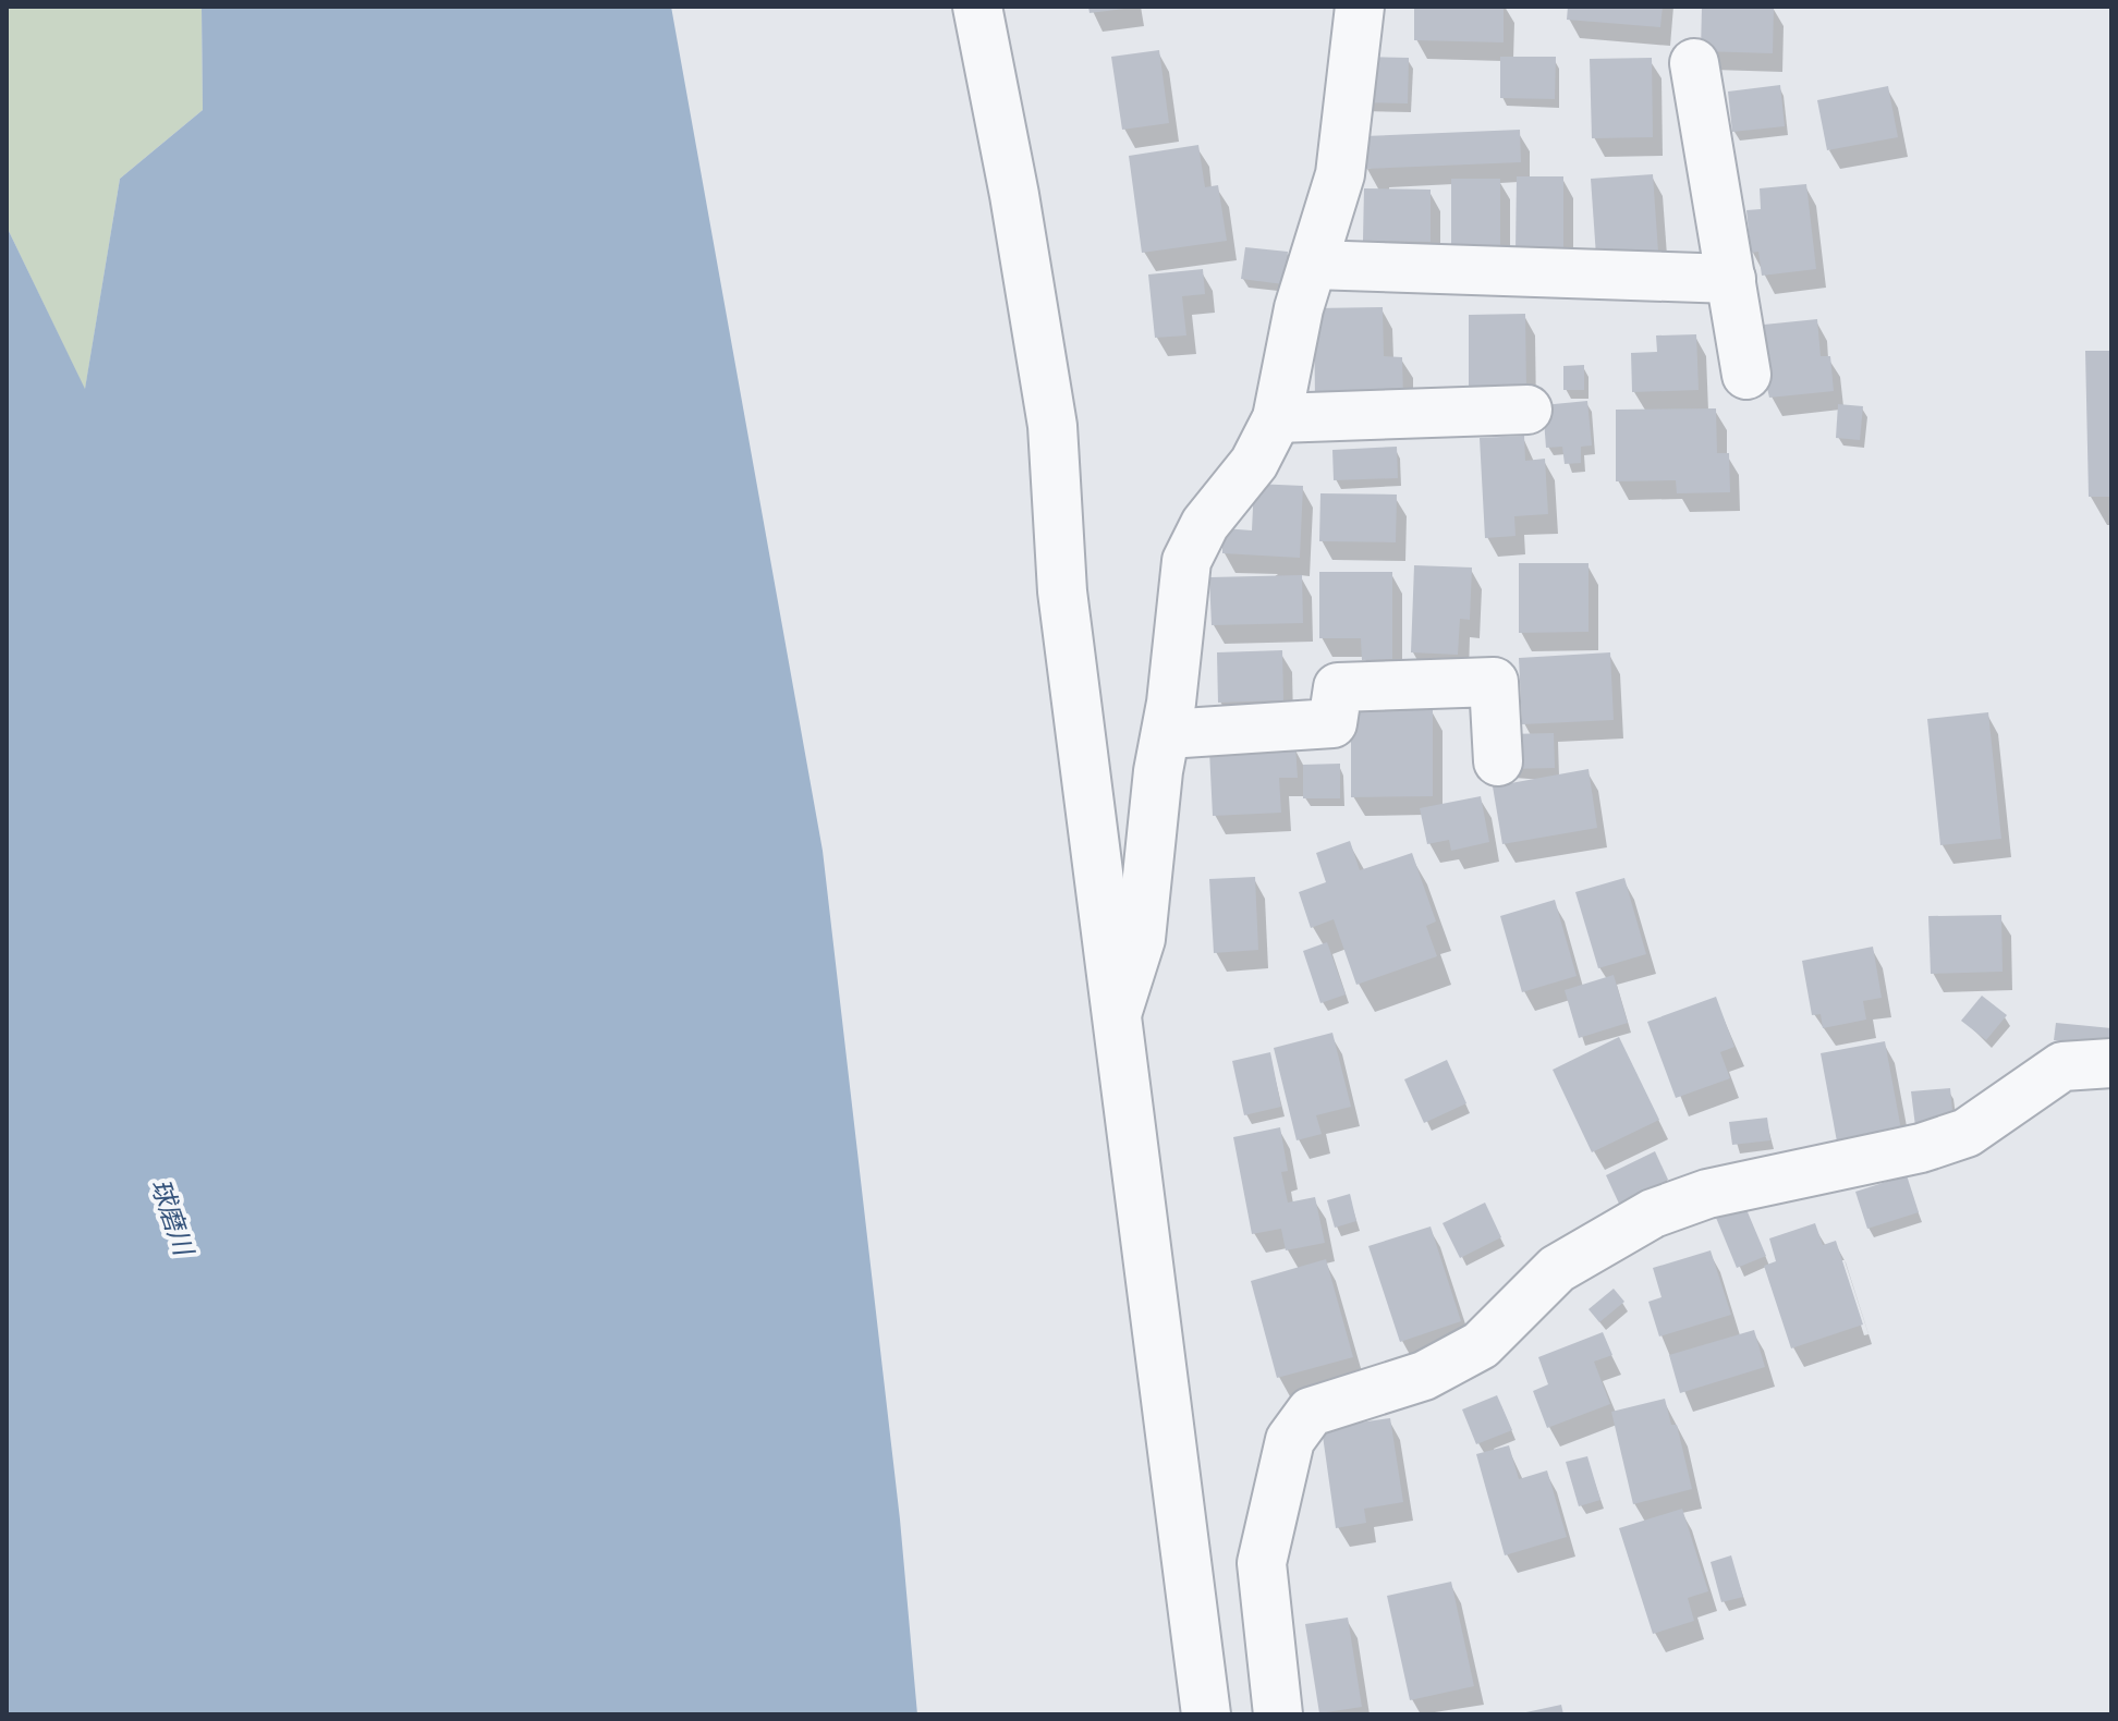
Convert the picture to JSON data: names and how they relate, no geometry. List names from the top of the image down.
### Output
{
  "water": ["球磨川"]
}
